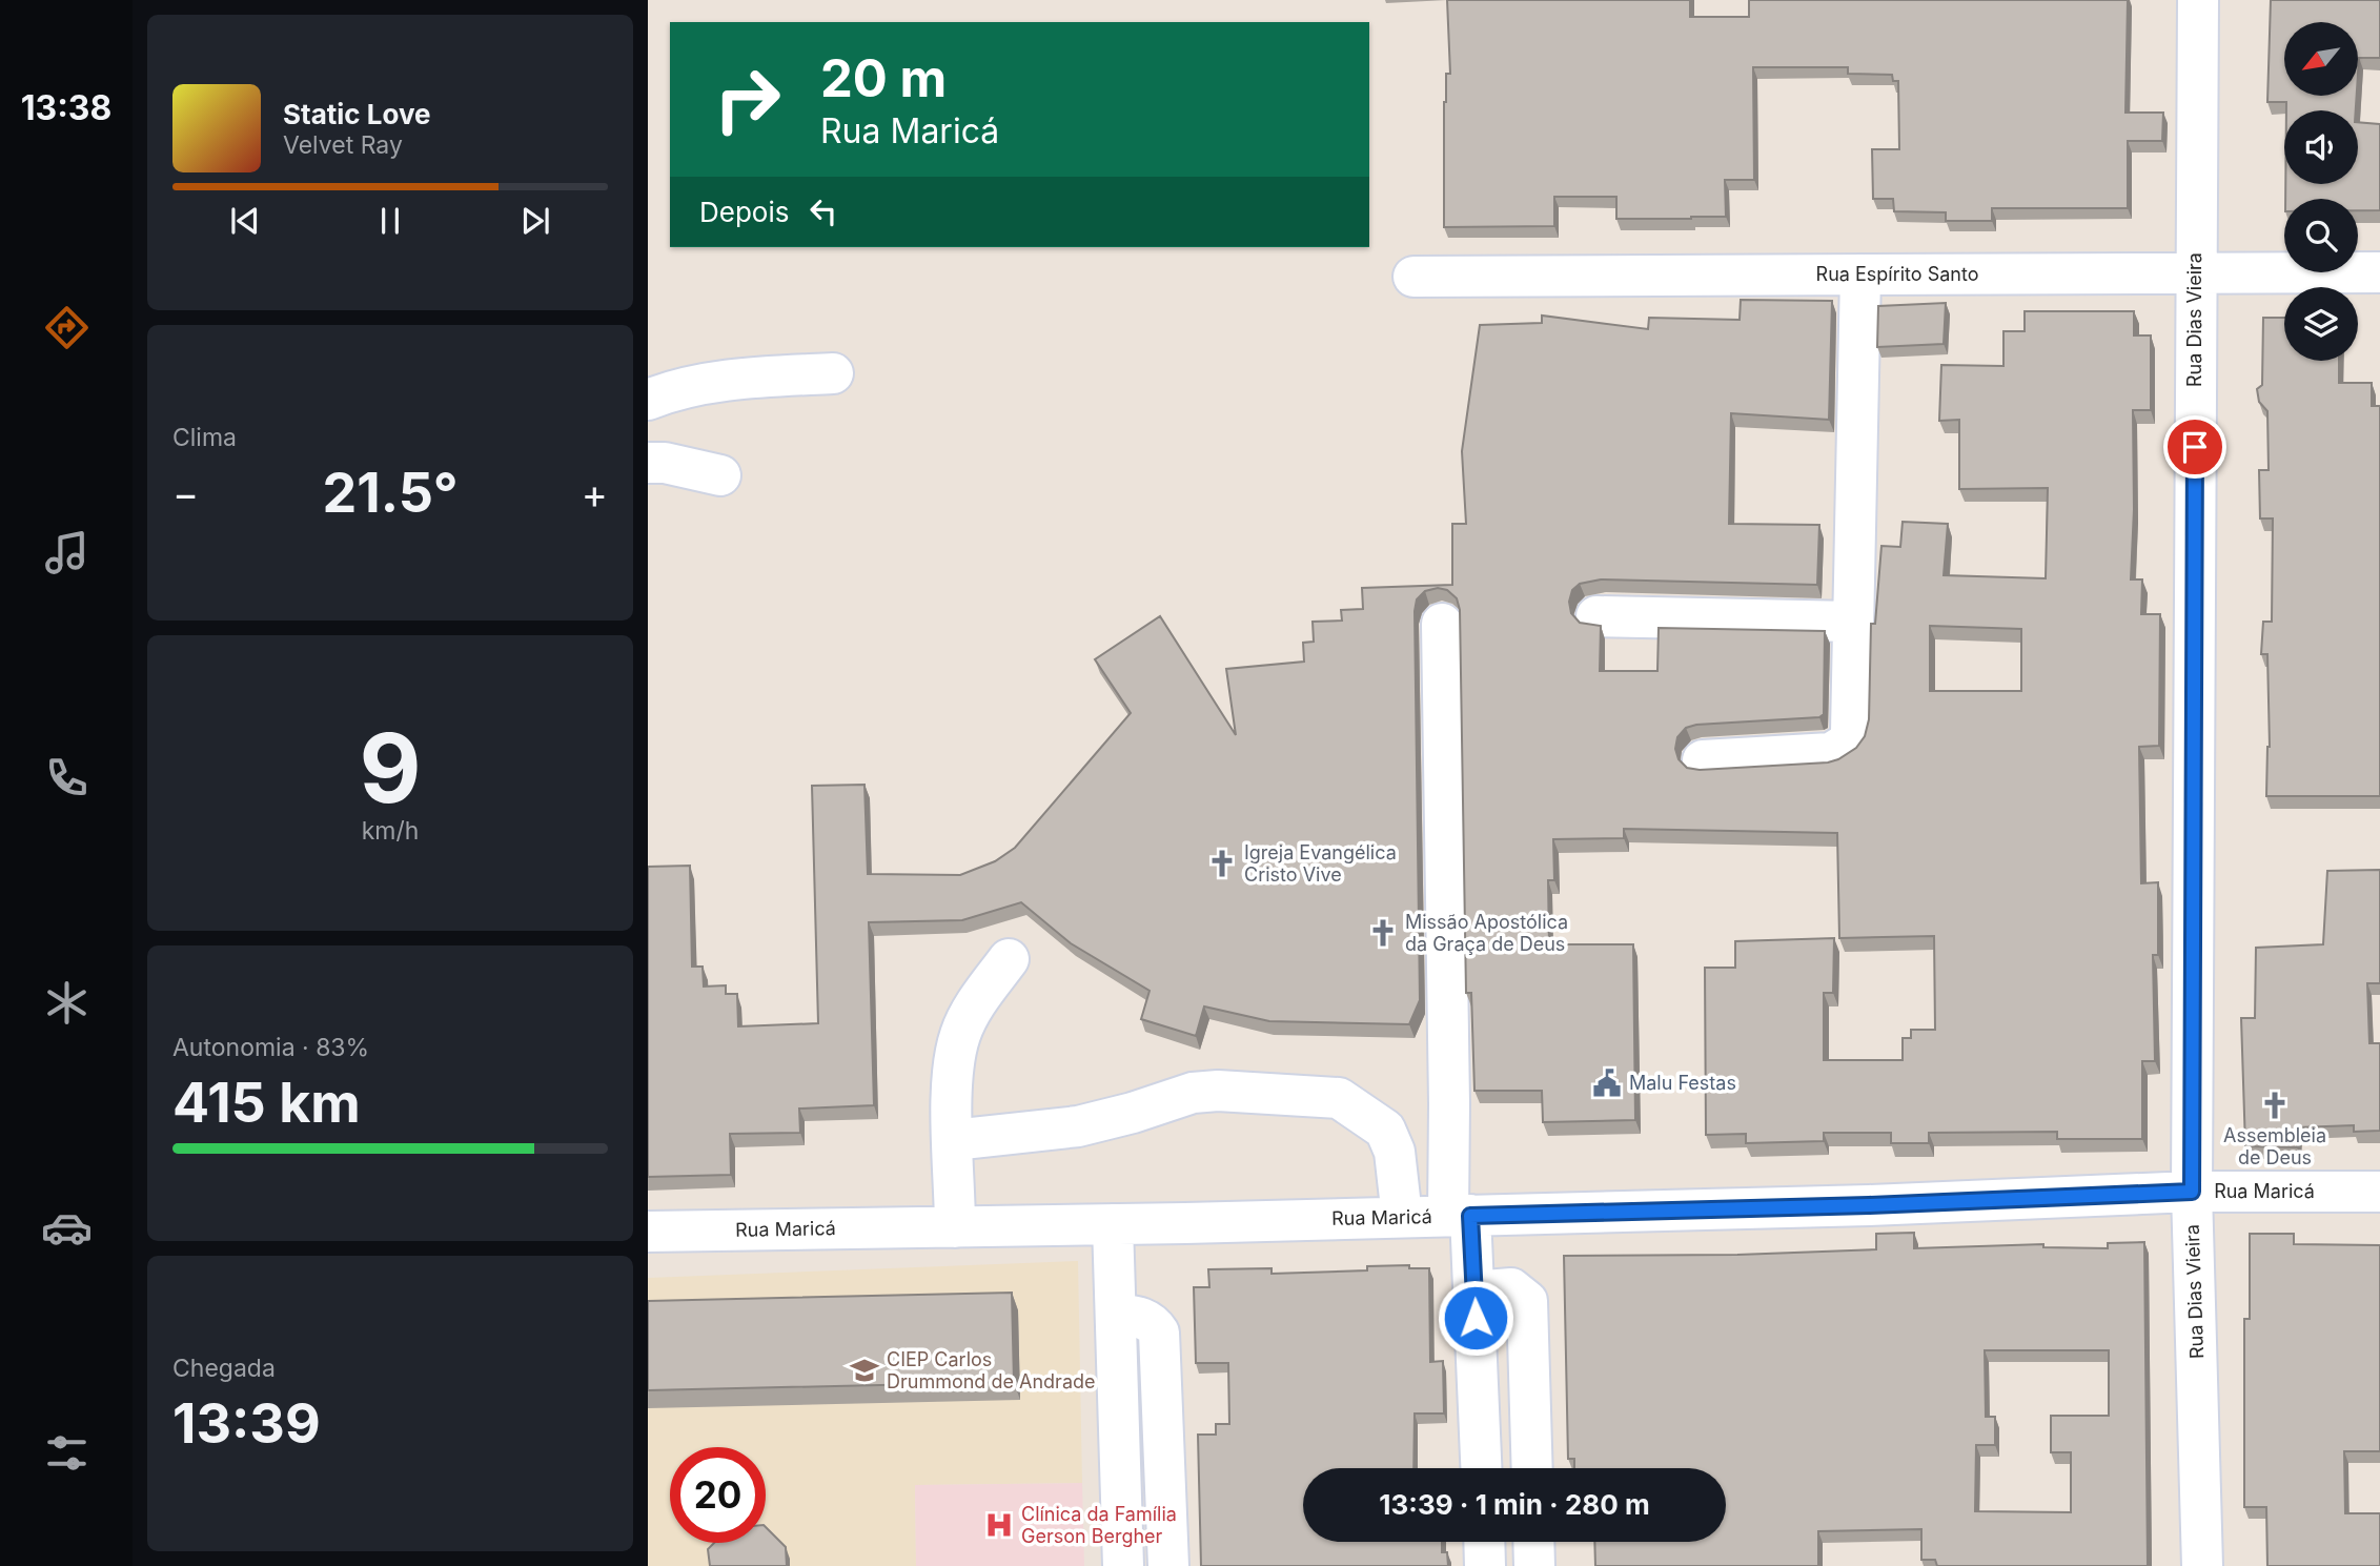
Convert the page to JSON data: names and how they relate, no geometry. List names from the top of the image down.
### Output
{
  "streets": {
    "street": ["Rua Espírito Santo", "Rua Dias Vieira", "Rua Maricá"]
  },
  "crossings": [
    ["Rua Espírito Santo", "Rua Dias Vieira"],
    ["Rua Dias Vieira", "Rua Maricá"]
  ],
  "places": {
    "church": ["Igreja Evangélica Cristo Vive", "Missão Apostólica da Graça de Deus", "Assembleia de Deus"],
    "public building": ["Malu Festas"],
    "school or university": ["CIEP Carlos Drummond de Andrade"],
    "hospital": ["Clínica da Família Gerson Bergher"]
  },
  "north": "bottom left",
  "page": {
    "tabs": "13:38",
    "turn": ["20 m", "Rua Maricá"],
    "song": ["Static Love", "Velvet Ray"],
    "then": "Depois",
    "tile": [
      "Clima",
      ["9", "km/h"],
      ["Autonomia · 83%", "415 km"],
      ["Chegada", "13:39"]
    ],
    "heat": ["−", "21.5°", "+"],
    "limit": "20",
    "trip": "13:39 · 1 min · 280 m"
  }
}
